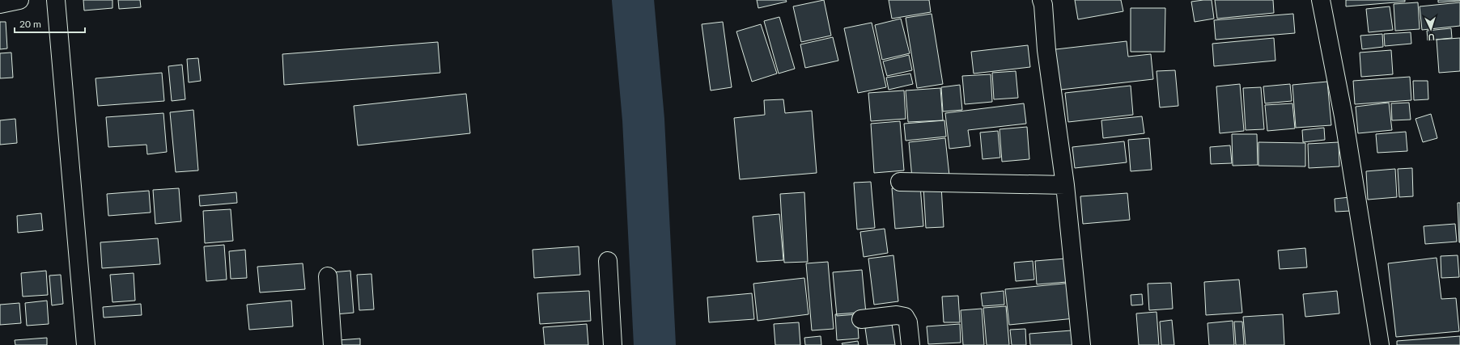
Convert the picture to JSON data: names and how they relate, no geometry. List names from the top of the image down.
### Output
{
  "scale_bar": "20 m",
  "north": "bottom"
}
